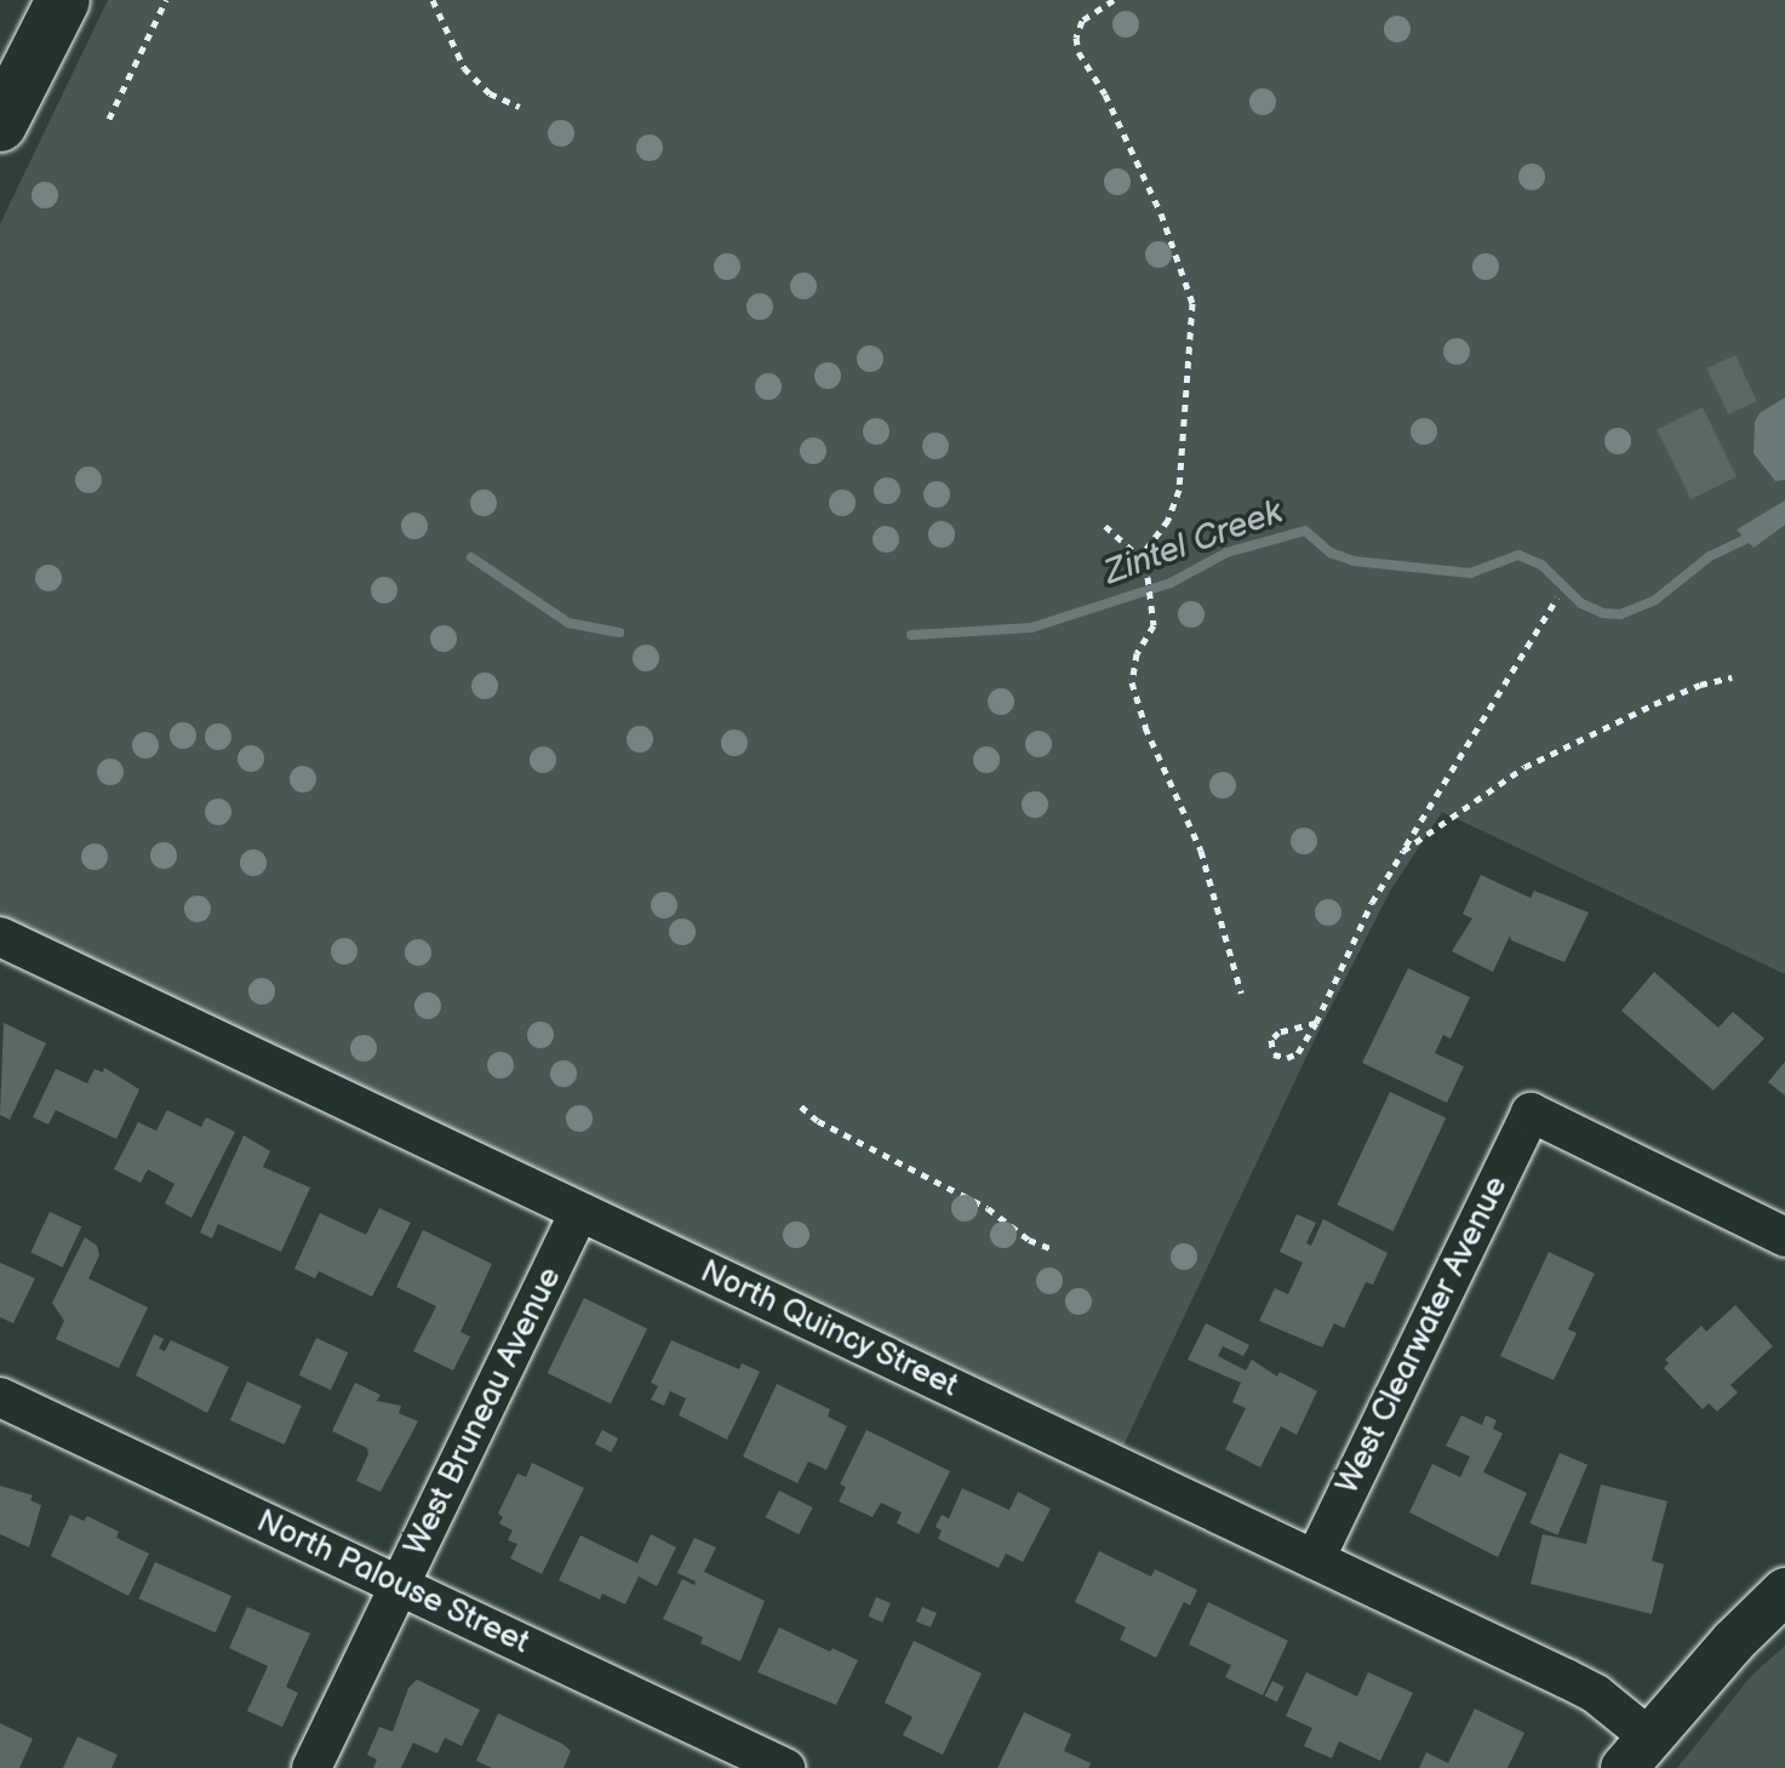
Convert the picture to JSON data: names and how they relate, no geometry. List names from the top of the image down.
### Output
{
  "streets": {
    "street": [
      "North Quincy Street",
      "West Clearwater Avenue",
      "West Bruneau Avenue",
      "North Palouse Street"
    ]
  },
  "crossings": [
    ["North Quincy Street", "West Clearwater Avenue"],
    ["North Quincy Street", "West Bruneau Avenue"],
    ["West Bruneau Avenue", "North Palouse Street"]
  ],
  "water": ["Zintel Creek"]
}
